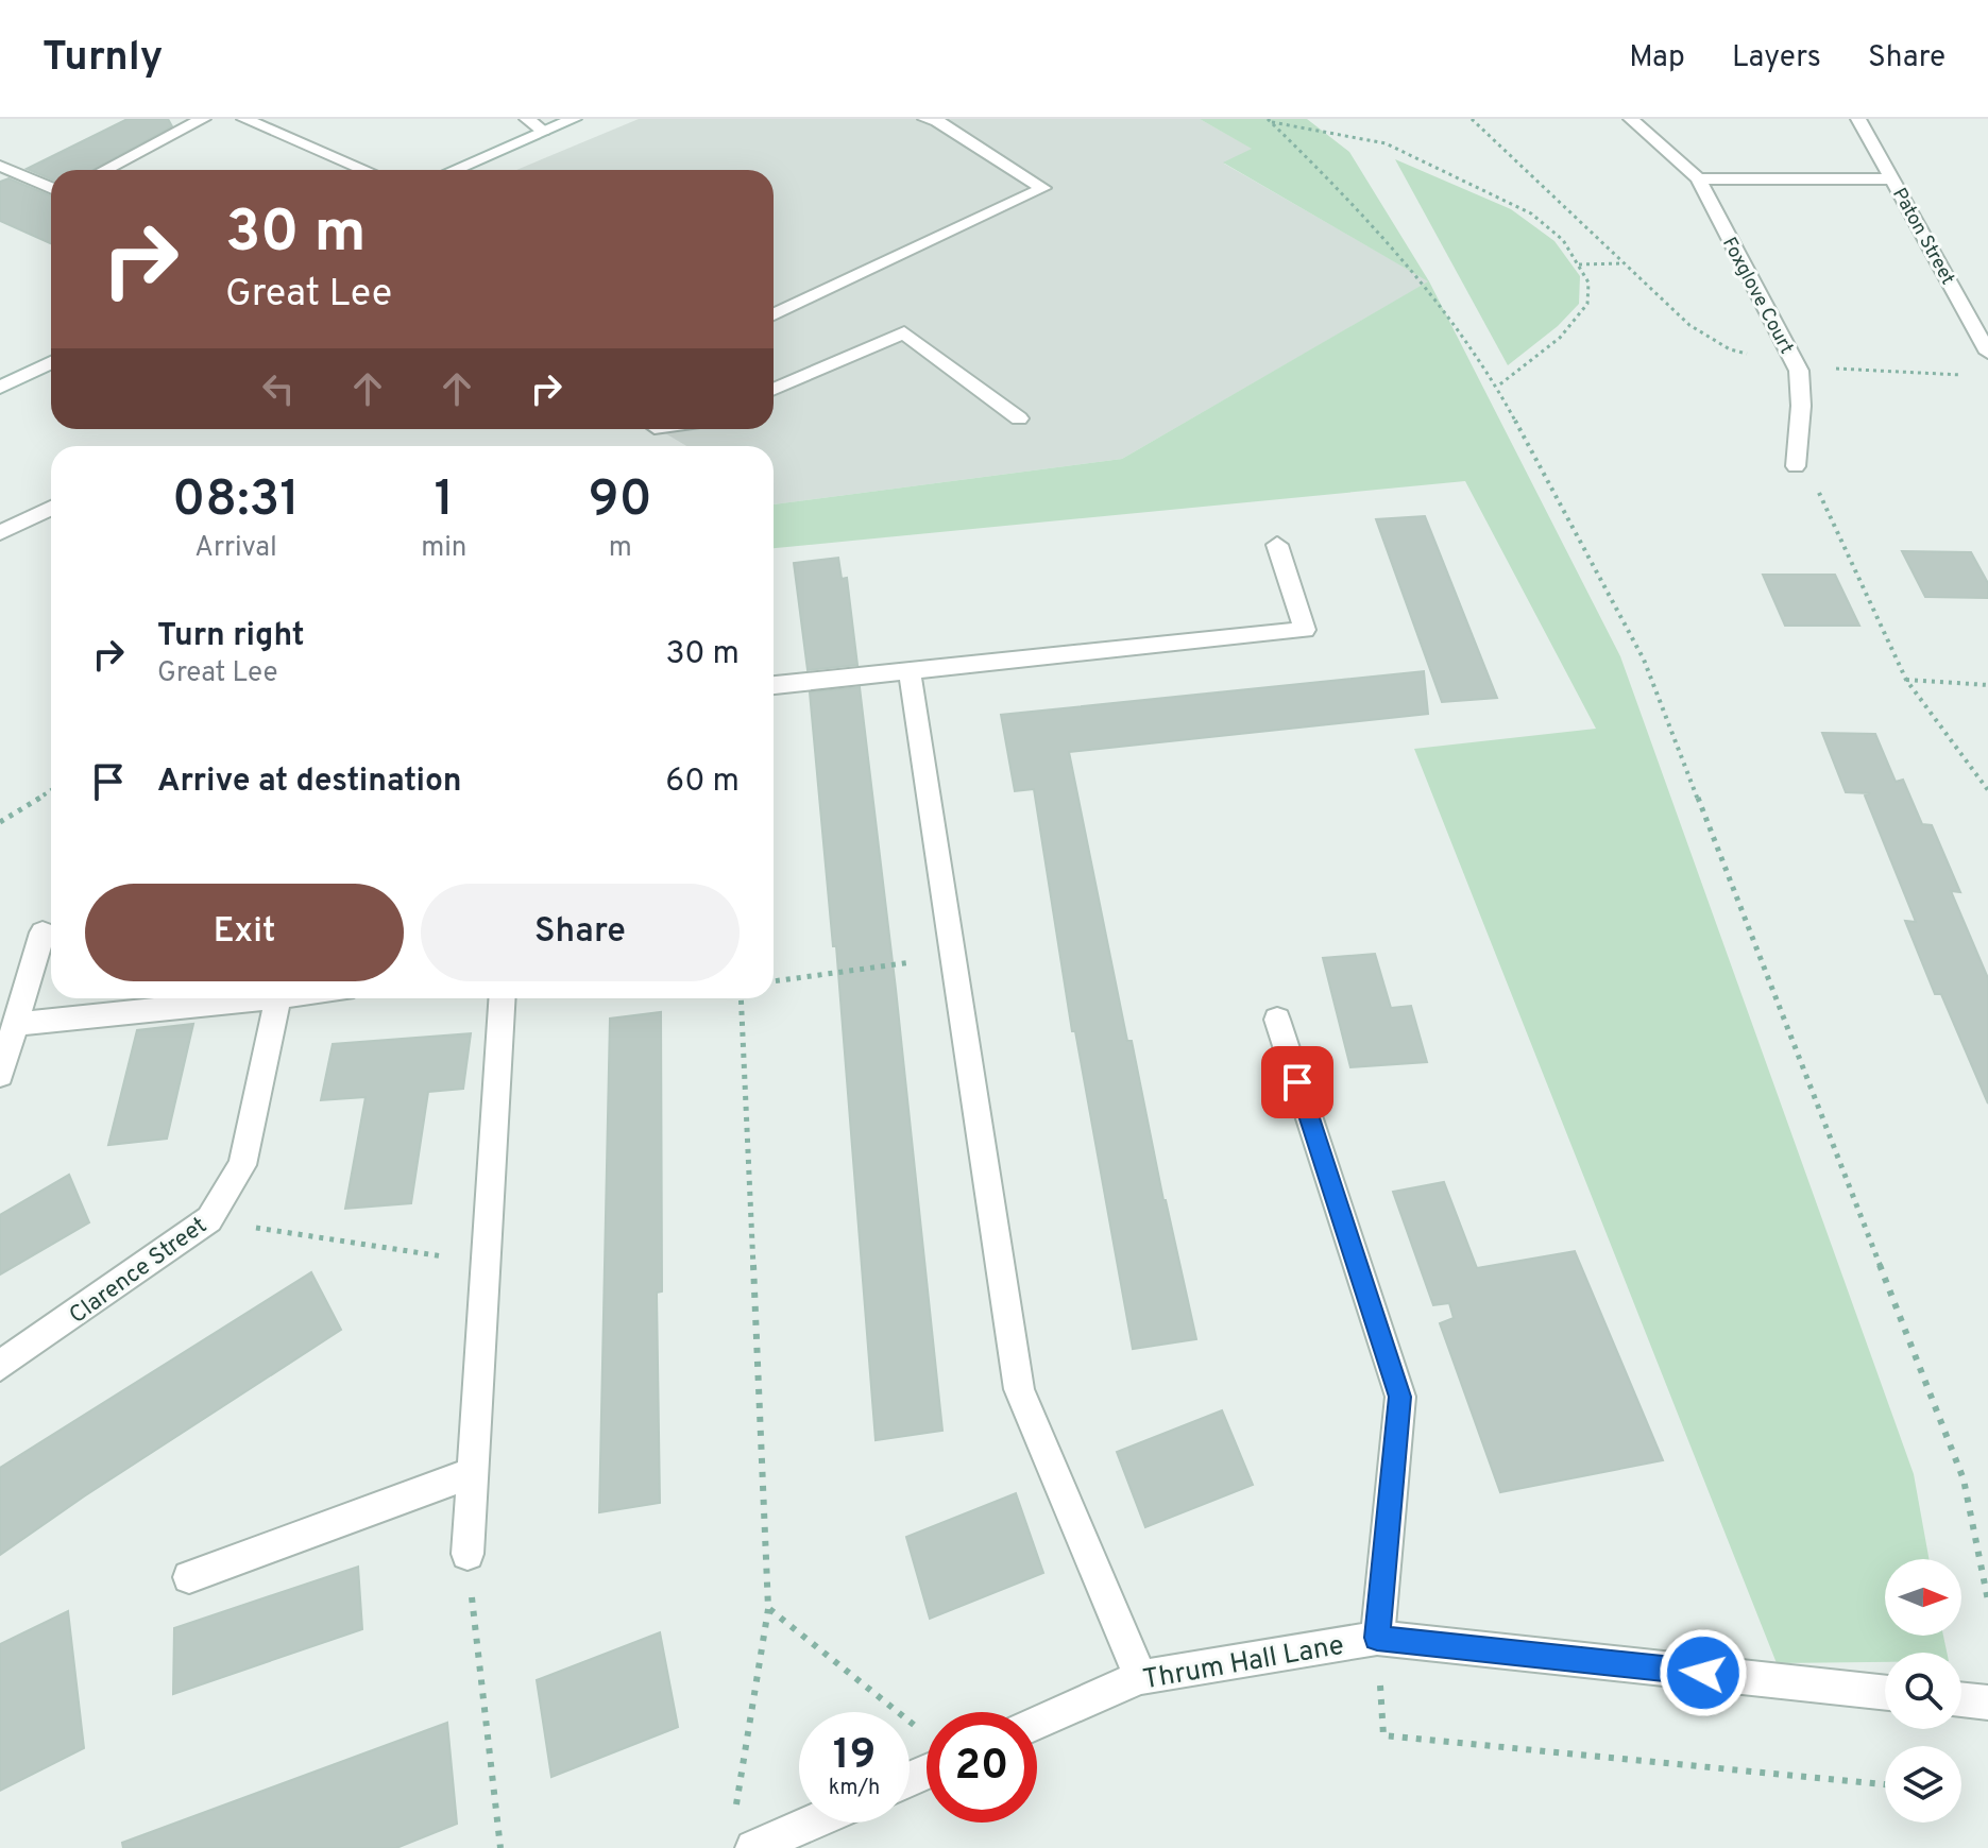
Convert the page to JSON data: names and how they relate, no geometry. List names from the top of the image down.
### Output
{
  "streets": {
    "street": [
      "Paton Street",
      "Foxglove Court",
      "Clarence Street",
      "Thrum Hall Lane"
    ]
  },
  "north": "right",
  "page": {
    "header": "Turnly",
    "nav": ["Map", "Layers", "Share"],
    "turn": ["30 m", "Great Lee"],
    "eta": [
      "08:31",
      "Arrival",
      "1",
      "min",
      "90",
      "m"
    ],
    "list": [
      {
        "name": "Turn right",
        "note": "Great Lee",
        "value": "30 m"
      },
      {
        "name": "Arrive at destination",
        "value": "60 m"
      }
    ],
    "buttons": ["Exit", "Share"],
    "speed": "19 km/h",
    "limit": "20"
  }
}
